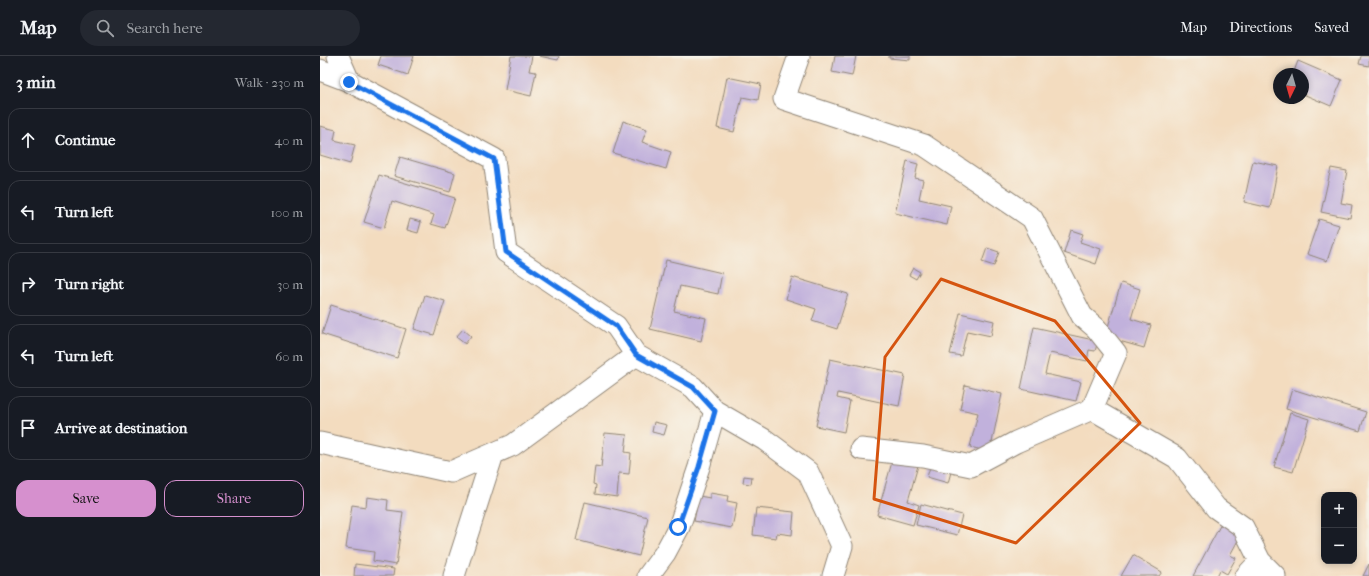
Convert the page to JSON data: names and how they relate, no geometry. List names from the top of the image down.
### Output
{
  "north": "bottom",
  "page": {
    "header": "Map",
    "search": "Search here",
    "nav": ["Map", "Directions", "Saved"],
    "heading": ["3 min", "Walk · 230 m"],
    "list": [
      ["Continue", "40 m"],
      ["Turn left", "100 m"],
      ["Turn right", "30 m"],
      ["Turn left", "60 m"],
      "Arrive at destination"
    ],
    "buttons": ["Save", "Share"],
    "map_buttons": ["+", "−"]
  }
}
